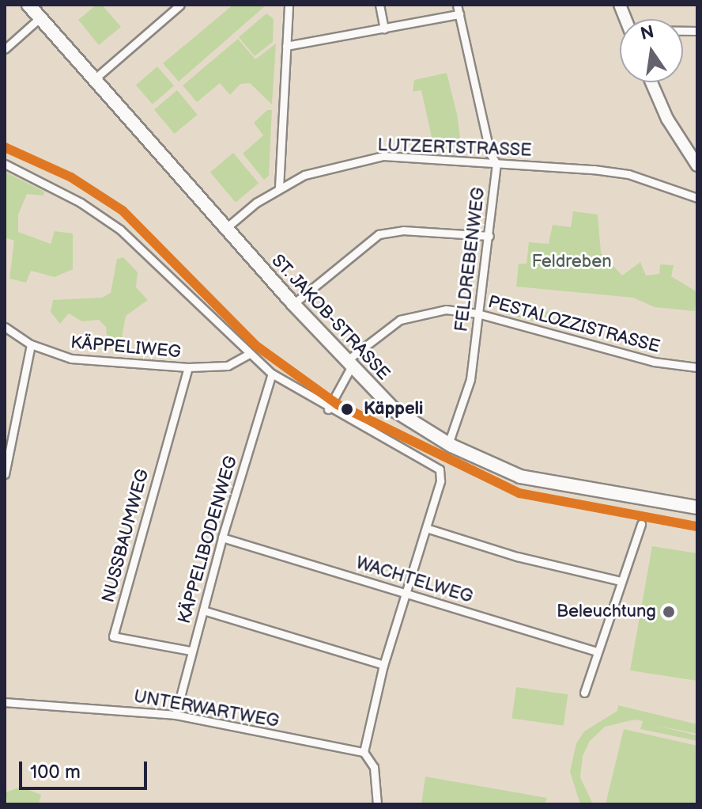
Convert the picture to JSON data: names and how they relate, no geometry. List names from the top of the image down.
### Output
{
  "streets": {
    "main road": ["ST. JAKOB-STRASSE"],
    "street": [
      "LUTZERTSTRASSE",
      "FELDREBENWEG",
      "PESTALOZZISTRASSE",
      "KÄPPELIWEG",
      "NUSSBAUMWEG",
      "KÄPPELIBODENWEG",
      "WACHTELWEG",
      "UNTERWARTWEG"
    ]
  },
  "crossings": [
    ["LUTZERTSTRASSE", "FELDREBENWEG"],
    ["LUTZERTSTRASSE", "ST. JAKOB-STRASSE"],
    ["FELDREBENWEG", "ST. JAKOB-STRASSE"],
    ["FELDREBENWEG", "PESTALOZZISTRASSE"],
    ["ST. JAKOB-STRASSE", "PESTALOZZISTRASSE"],
    ["KÄPPELIWEG", "NUSSBAUMWEG"],
    ["NUSSBAUMWEG", "KÄPPELIBODENWEG"],
    ["KÄPPELIBODENWEG", "WACHTELWEG"],
    ["KÄPPELIBODENWEG", "UNTERWARTWEG"]
  ],
  "parks": ["Feldreben"],
  "places": ["Käppeli", "Beleuchtung"],
  "scale_bar": "100 m",
  "north": "top"
}
